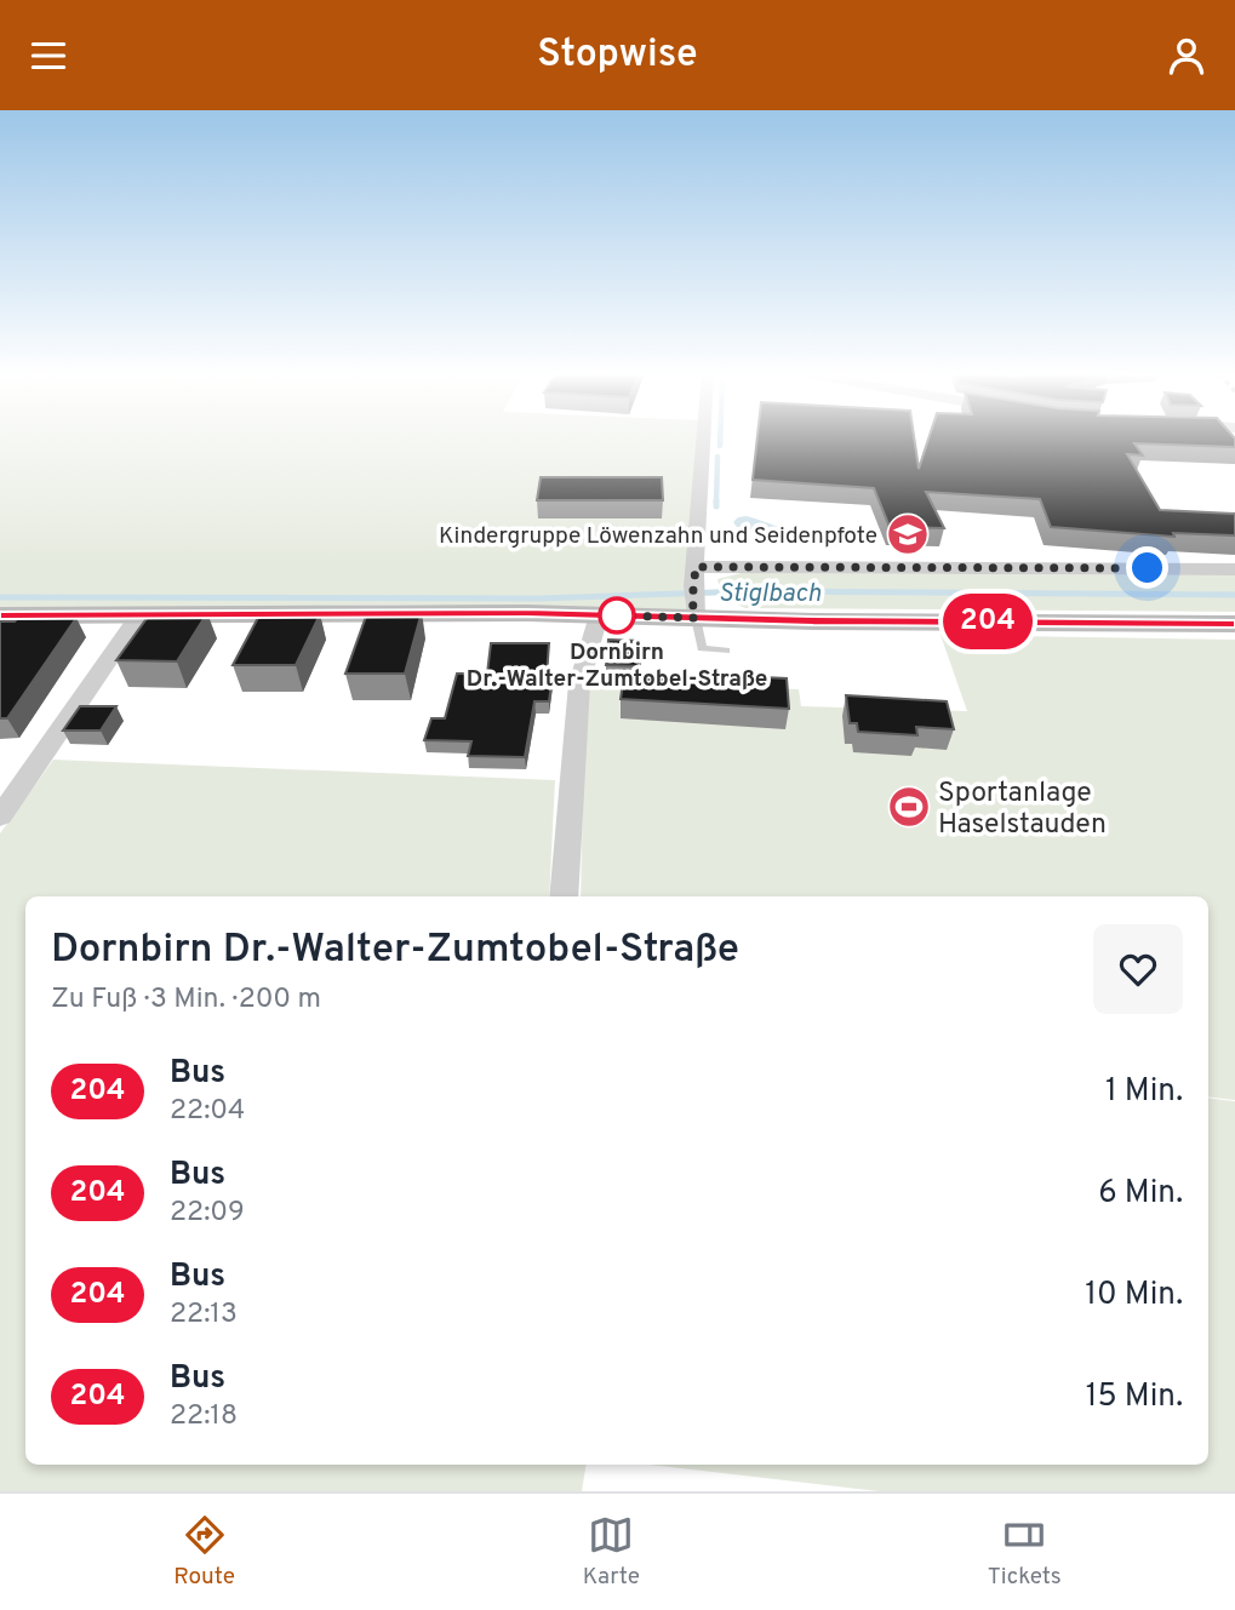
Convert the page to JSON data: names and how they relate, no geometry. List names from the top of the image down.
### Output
{
  "water": ["Stiglbach"],
  "places": {
    "school or university": ["Kindergruppe Löwenzahn und Seidenpfote"],
    "other": ["Dornbirn Dr.-Walter-Zumtobel-Straße"],
    "sports": ["Sportanlage Haselstauden"]
  },
  "lines": ["bus line 204"],
  "page": {
    "header": "Stopwise",
    "on_map": "204",
    "heading": ["Dornbirn Dr.-Walter-Zumtobel-Straße", "Zu Fuß · 3 Min. · 200 m"],
    "list": [
      {
        "mark": "204",
        "name": "Bus",
        "note": "22:04",
        "value": "1 Min."
      },
      {
        "mark": "204",
        "name": "Bus",
        "note": "22:09",
        "value": "6 Min."
      },
      {
        "mark": "204",
        "name": "Bus",
        "note": "22:13",
        "value": "10 Min."
      },
      {
        "mark": "204",
        "name": "Bus",
        "note": "22:18",
        "value": "15 Min."
      }
    ],
    "tabs": ["Route", "Karte", "Tickets"]
  }
}
